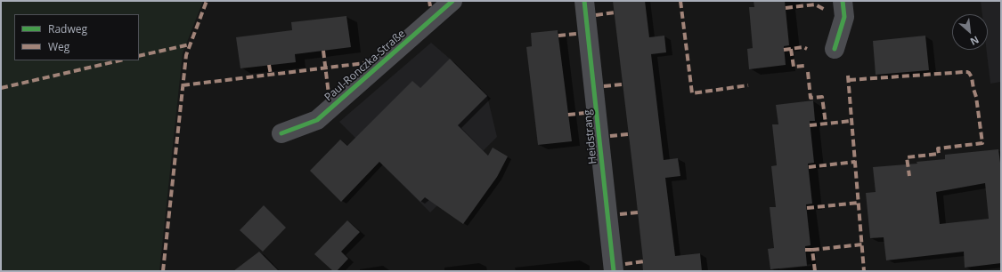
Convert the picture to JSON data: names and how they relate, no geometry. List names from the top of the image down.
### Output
{
  "streets": {
    "street": ["Paul-Ronczka-Straße", "Heidstrang"]
  },
  "legend": ["Radweg", "Weg"],
  "north": "bottom right"
}
